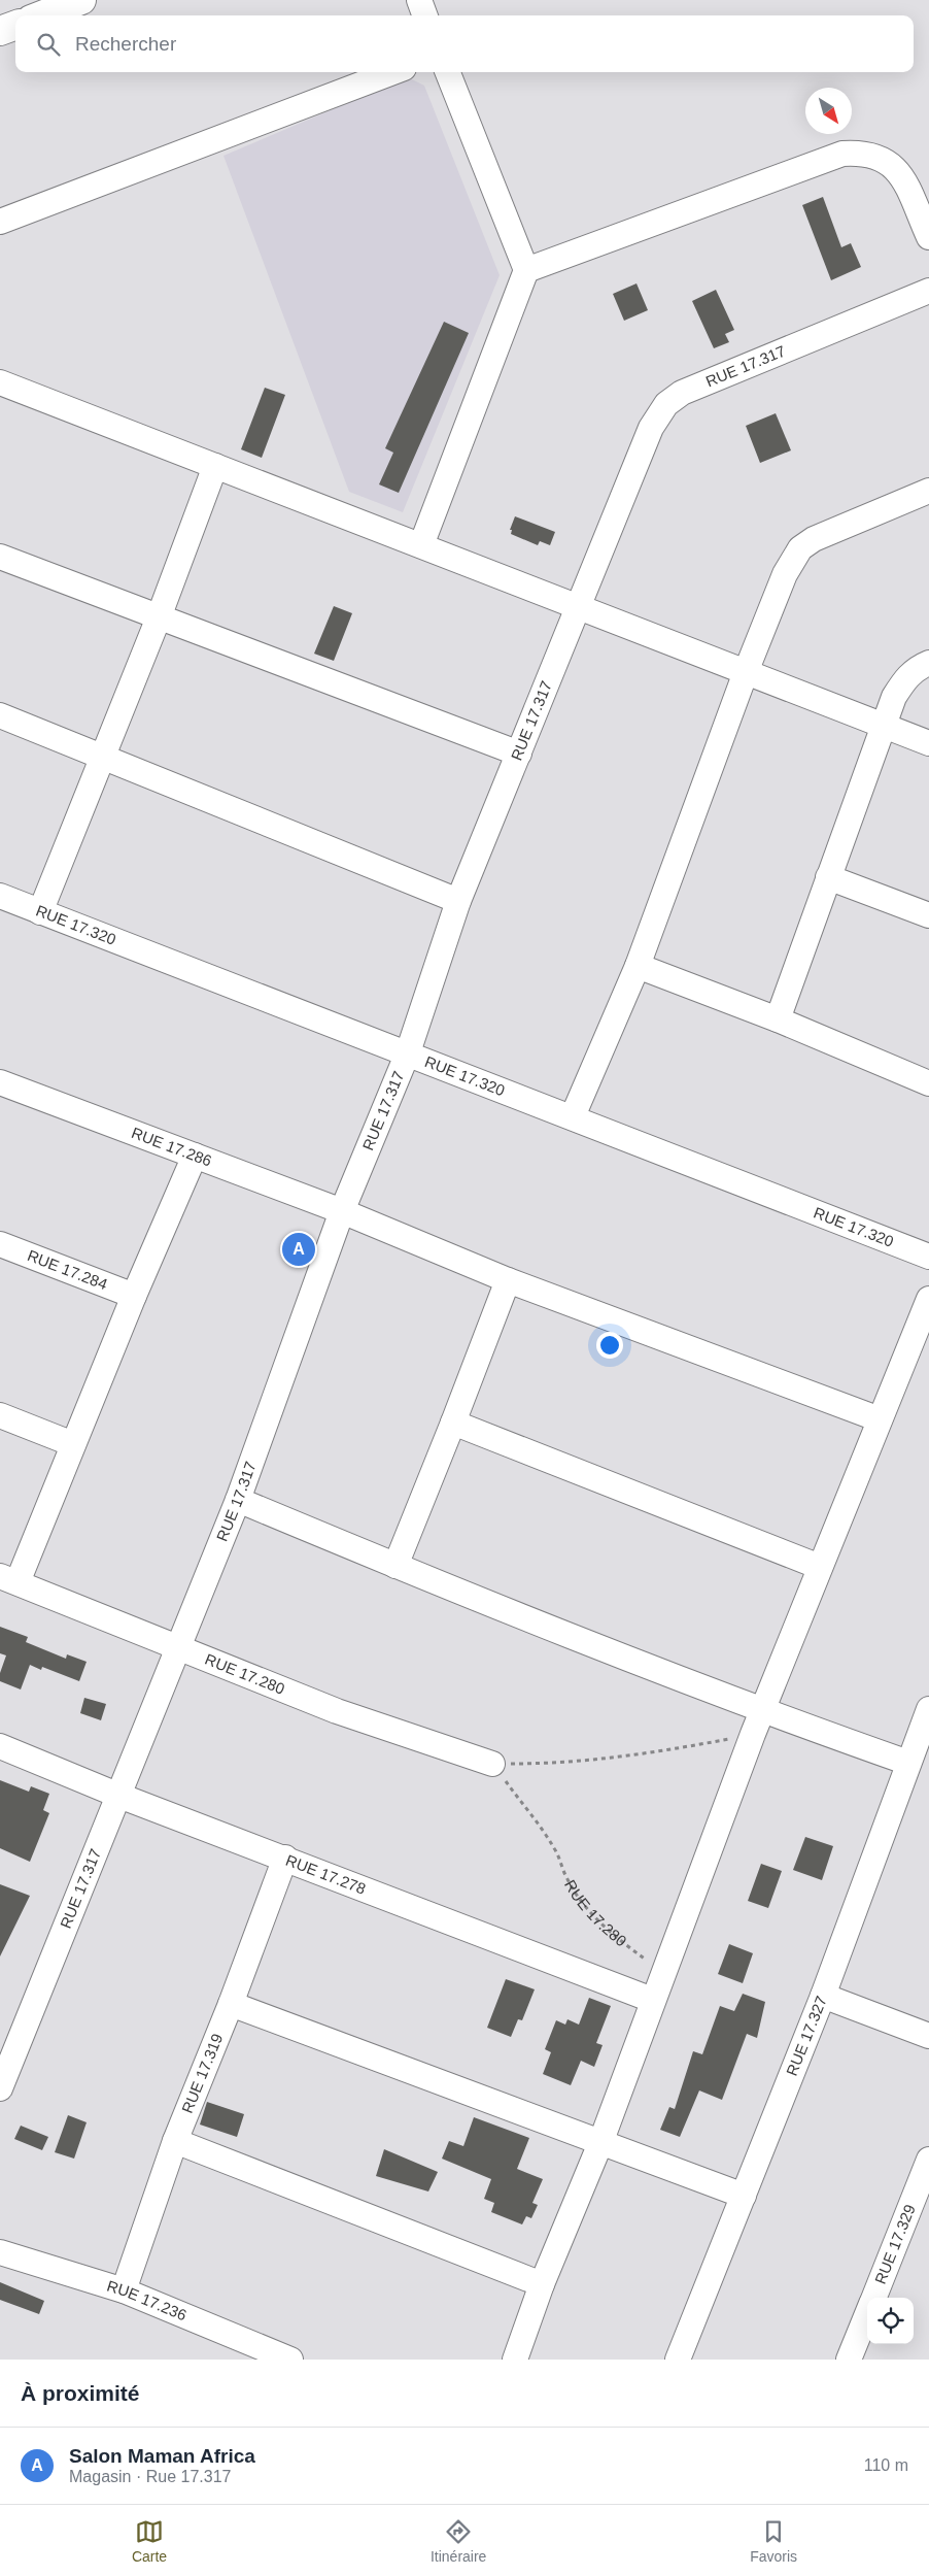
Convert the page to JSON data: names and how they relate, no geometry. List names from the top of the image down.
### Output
{
  "streets": {
    "street": [
      "RUE 17.317",
      "RUE 17.320",
      "RUE 17.286",
      "RUE 17.284",
      "RUE 17.280",
      "RUE 17.278",
      "RUE 17.327",
      "RUE 17.319",
      "RUE 17.329",
      "RUE 17.236"
    ]
  },
  "crossings": [
    ["RUE 17.317", "RUE 17.320"],
    ["RUE 17.317", "RUE 17.286"],
    ["RUE 17.317", "RUE 17.280"],
    ["RUE 17.317", "RUE 17.278"],
    ["RUE 17.278", "RUE 17.319"],
    ["RUE 17.319", "RUE 17.236"]
  ],
  "north": "bottom right",
  "page": {
    "search": "Rechercher",
    "pins": "A",
    "heading": "À proximité",
    "list": [
      {
        "mark": "A",
        "name": "Salon Maman Africa",
        "note": "Magasin · Rue 17.317",
        "value": "110 m"
      }
    ],
    "nav": ["Carte", "Itinéraire", "Favoris"]
  }
}
